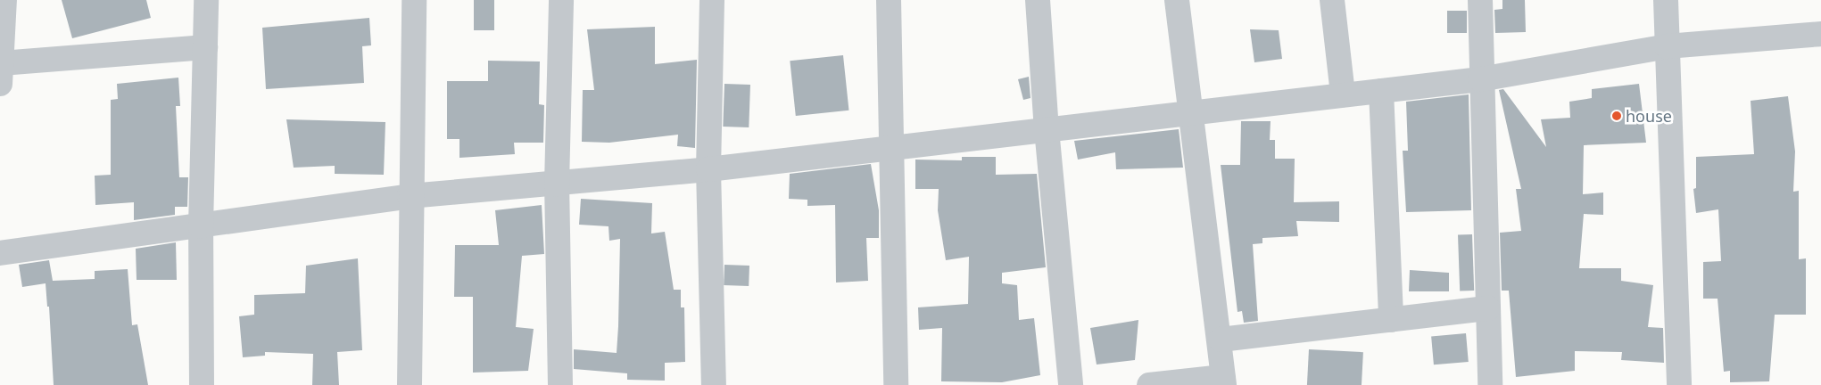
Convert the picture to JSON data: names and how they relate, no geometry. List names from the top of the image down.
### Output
{
  "places": ["house"]
}
